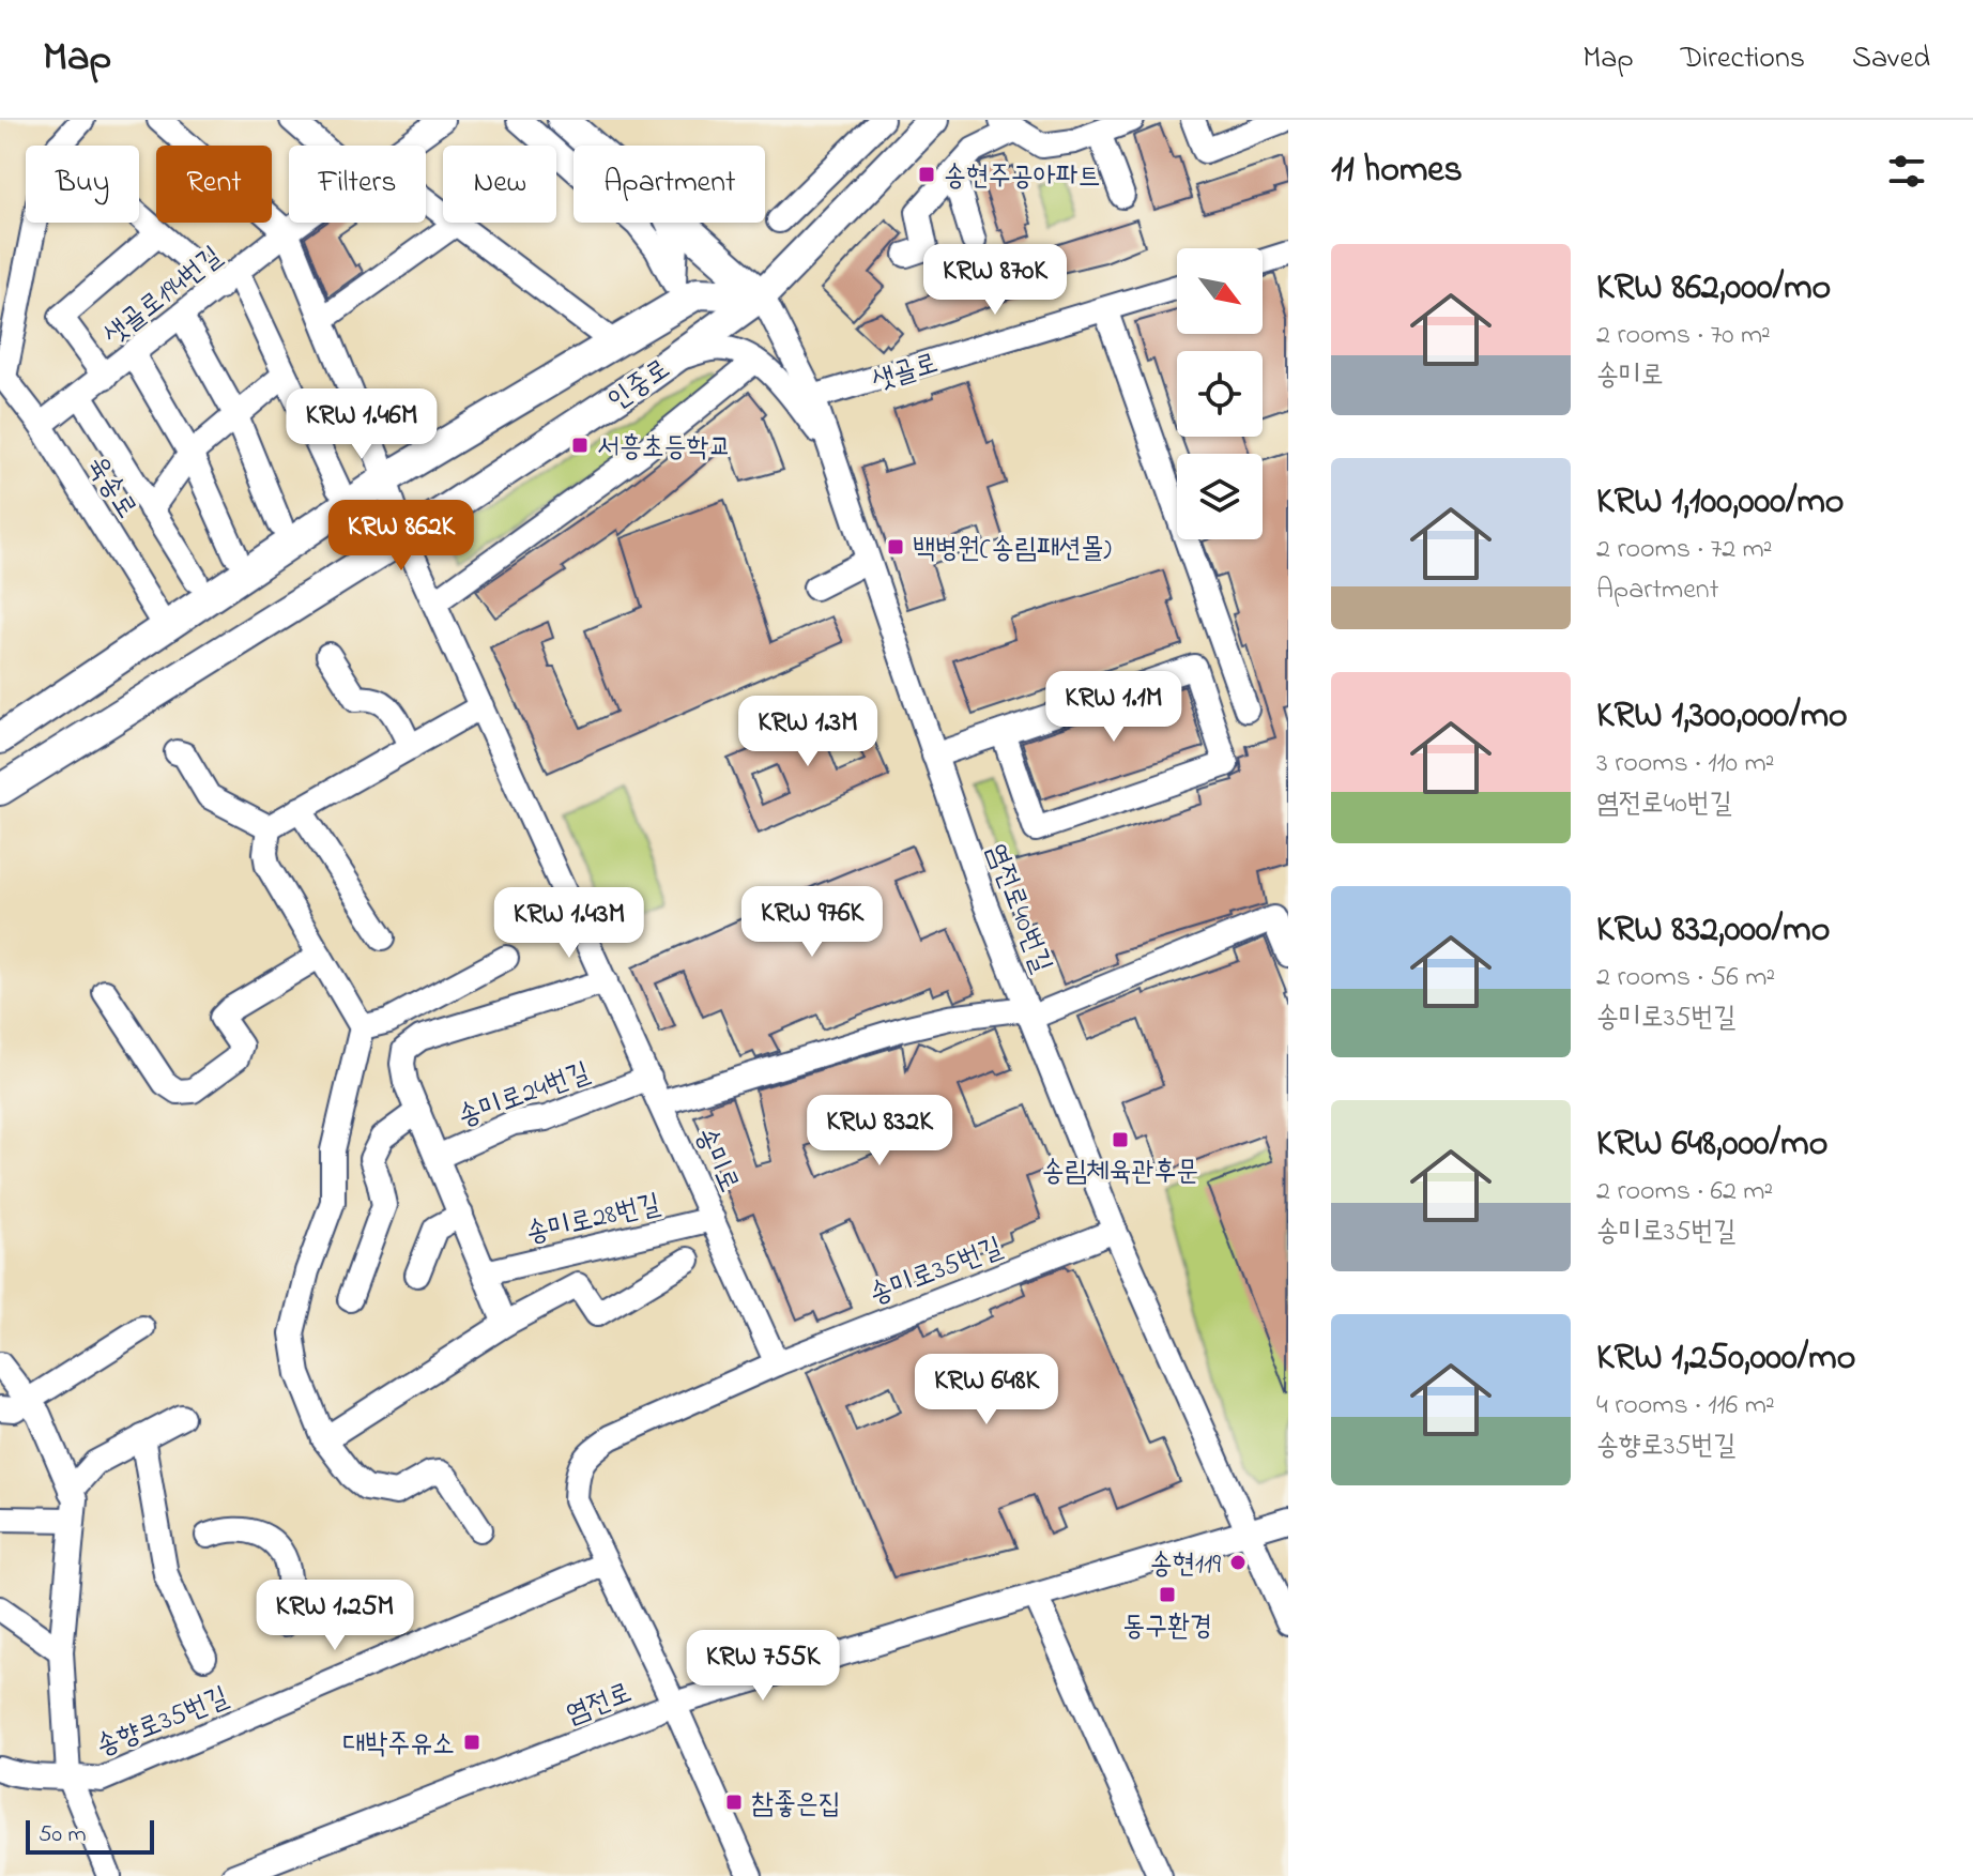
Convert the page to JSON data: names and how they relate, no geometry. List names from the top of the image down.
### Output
{
  "streets": {
    "main road": ["인중로"],
    "street": [
      "샛골로194번길",
      "샛골로",
      "육송로",
      "염전로40번길",
      "송미로24번길",
      "송미로",
      "송미로28번길",
      "송미로35번길",
      "염전로",
      "송향로35번길"
    ]
  },
  "crossings": [
    ["샛골로194번길", "육송로"],
    ["샛골로194번길", "송미로"],
    ["샛골로", "염전로40번길"],
    ["인중로", "염전로40번길"],
    ["인중로", "송미로"],
    ["염전로40번길", "송미로35번길"],
    ["염전로40번길", "염전로"],
    ["송미로24번길", "송미로"],
    ["송미로24번길", "송미로28번길"],
    ["송미로", "송미로28번길"],
    ["송미로", "송미로35번길"]
  ],
  "places": {
    "transit": [
      "송현주공아파트",
      "서흥초등학교",
      "백병원(송림패션몰)",
      "송림체육관후문",
      "동구환경",
      "대박주유소",
      "참좋은집"
    ],
    "other": ["송현119"]
  },
  "scale_bar": "50 m",
  "north": "bottom right",
  "page": {
    "header": "Map",
    "nav": ["Map", "Directions", "Saved"],
    "heading": "11 homes",
    "chip": [
      "Buy",
      "Rent",
      "Filters",
      "New",
      "Apartment"
    ],
    "list": [
      {
        "name": "KRW 862,000/mo",
        "note": "2 rooms · 70 m² · 송미로"
      },
      {
        "name": "KRW 1,100,000/mo",
        "note": "2 rooms · 72 m² · Apartment"
      },
      {
        "name": "KRW 1,300,000/mo",
        "note": "3 rooms · 110 m² · 염전로40번길"
      },
      {
        "name": "KRW 832,000/mo",
        "note": "2 rooms · 56 m² · 송미로35번길"
      },
      {
        "name": "KRW 648,000/mo",
        "note": "2 rooms · 62 m² · 송미로35번길"
      },
      {
        "name": "KRW 1,250,000/mo",
        "note": "4 rooms · 116 m² · 송향로35번길"
      }
    ],
    "price": [
      "KRW 870K",
      "KRW 1.46M",
      "KRW 862K",
      "KRW 1.1M",
      "KRW 1.3M",
      "KRW 976K",
      "KRW 1.43M",
      "KRW 832K",
      "KRW 648K",
      "KRW 1.25M",
      "KRW 755K"
    ],
    "scale": "50 m"
  }
}
